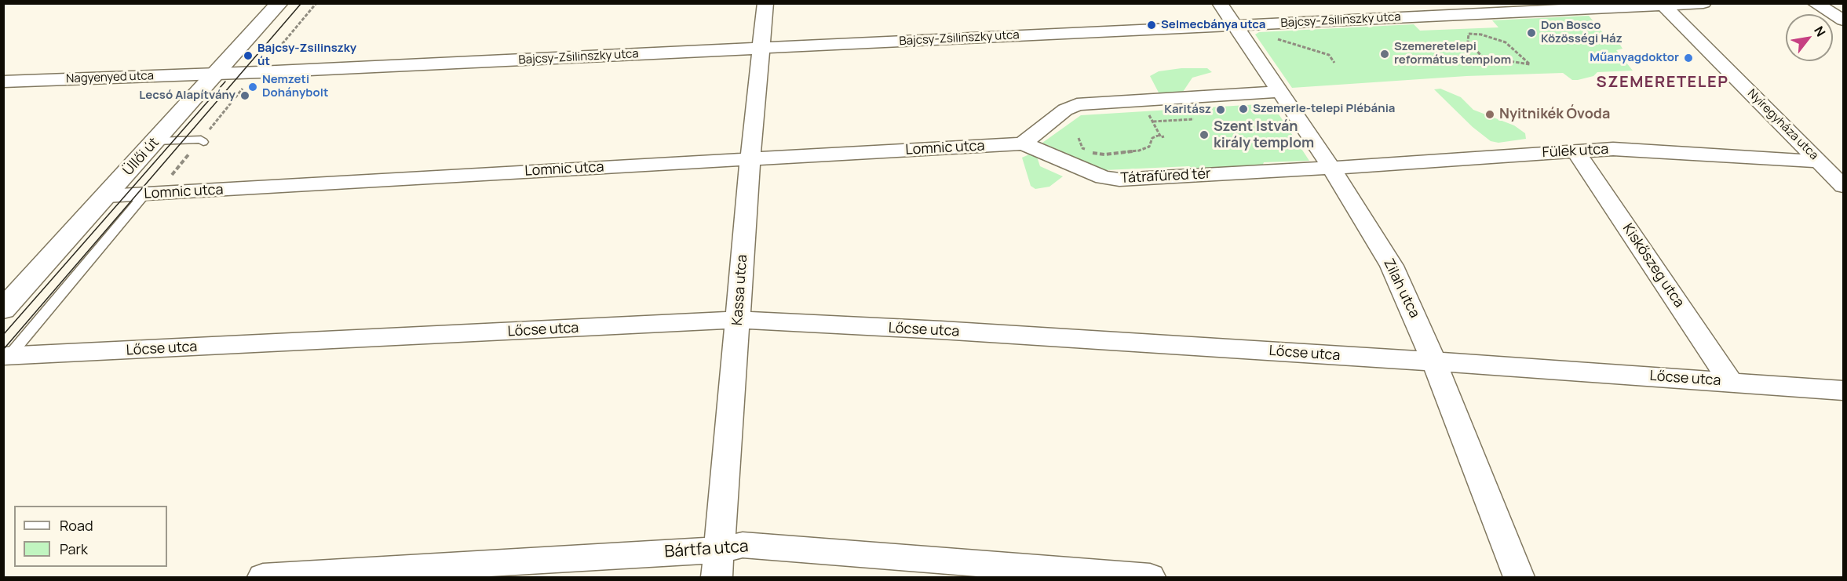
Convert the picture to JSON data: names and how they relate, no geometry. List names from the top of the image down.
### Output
{
  "streets": {
    "main road": ["Üllői út"],
    "street": [
      "Bajcsy-Zsilinszky utca",
      "Nagyenyed utca",
      "Nyíregyháza utca",
      "Lomnic utca",
      "Fülek utca",
      "Tátrafüred tér",
      "Kiskőszeg utca",
      "Zilah utca",
      "Kassa utca",
      "Lőcse utca",
      "Bártfa utca"
    ]
  },
  "crossings": [
    ["Bajcsy-Zsilinszky utca", "Nagyenyed utca"],
    ["Bajcsy-Zsilinszky utca", "Nyíregyháza utca"],
    ["Bajcsy-Zsilinszky utca", "Üllői út"],
    ["Bajcsy-Zsilinszky utca", "Zilah utca"],
    ["Bajcsy-Zsilinszky utca", "Kassa utca"],
    ["Nagyenyed utca", "Üllői út"],
    ["Nyíregyháza utca", "Fülek utca"],
    ["Lomnic utca", "Üllői út"],
    ["Lomnic utca", "Tátrafüred tér"],
    ["Lomnic utca", "Kassa utca"],
    ["Fülek utca", "Tátrafüred tér"],
    ["Fülek utca", "Kiskőszeg utca"],
    ["Fülek utca", "Zilah utca"],
    ["Tátrafüred tér", "Zilah utca"],
    ["Kiskőszeg utca", "Lőcse utca"],
    ["Zilah utca", "Lőcse utca"],
    ["Kassa utca", "Lőcse utca"],
    ["Kassa utca", "Bártfa utca"]
  ],
  "districts": ["SZEMERETELEP"],
  "places": [
    "Selmecbánya utca",
    "Don Bosco Közösségi Ház",
    "Szemeretelepi református templom",
    "Bajcsy-Zsilinszky út",
    "Műanyagdoktor",
    "Nemzeti Dohánybolt",
    "Lecsó Alapítvány",
    "Szemerle-telepi Plébánia",
    "Karitász",
    "Nyitnikék Óvoda",
    "Szent István király templom"
  ],
  "legend": ["Road", "Park"],
  "north": "top right"
}
